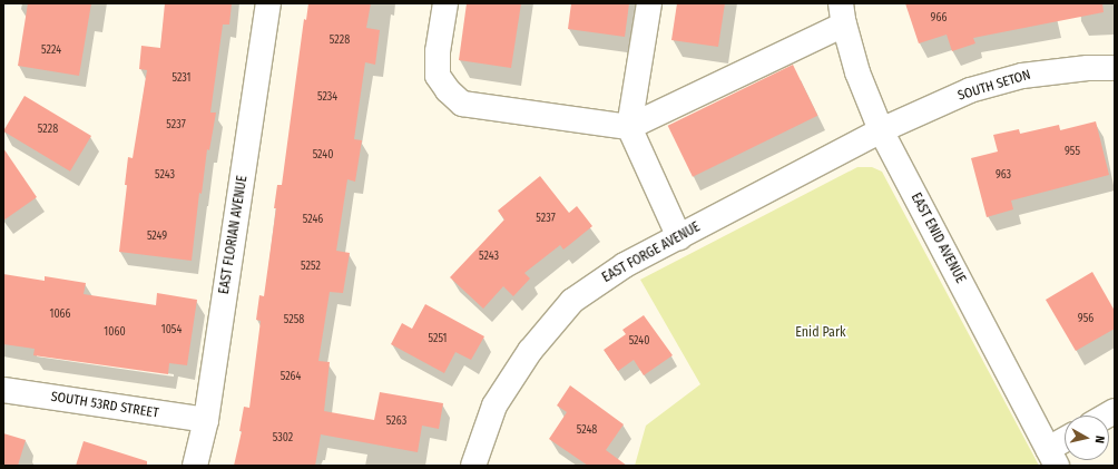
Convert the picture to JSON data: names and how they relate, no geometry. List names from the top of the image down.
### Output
{
  "streets": {
    "street": [
      "SOUTH SETON",
      "EAST FLORIAN AVENUE",
      "EAST ENID AVENUE",
      "EAST FORGE AVENUE",
      "SOUTH 53RD STREET"
    ]
  },
  "crossings": [
    ["SOUTH SETON", "EAST ENID AVENUE"],
    ["SOUTH SETON", "EAST FORGE AVENUE"],
    ["EAST FLORIAN AVENUE", "SOUTH 53RD STREET"],
    ["EAST ENID AVENUE", "EAST FORGE AVENUE"]
  ],
  "parks": ["Enid Park"],
  "house_numbers": [
    "966",
    "5228",
    "5224",
    "5231",
    "5234",
    "5237",
    "5228",
    "955",
    "5240",
    "5243",
    "963",
    "5237",
    "5246",
    "5249",
    "5243",
    "5252",
    "1066",
    "956",
    "5258",
    "1054",
    "1060",
    "5251",
    "5240",
    "5264",
    "5263",
    "5248",
    "5302"
  ],
  "north": "right"
}
